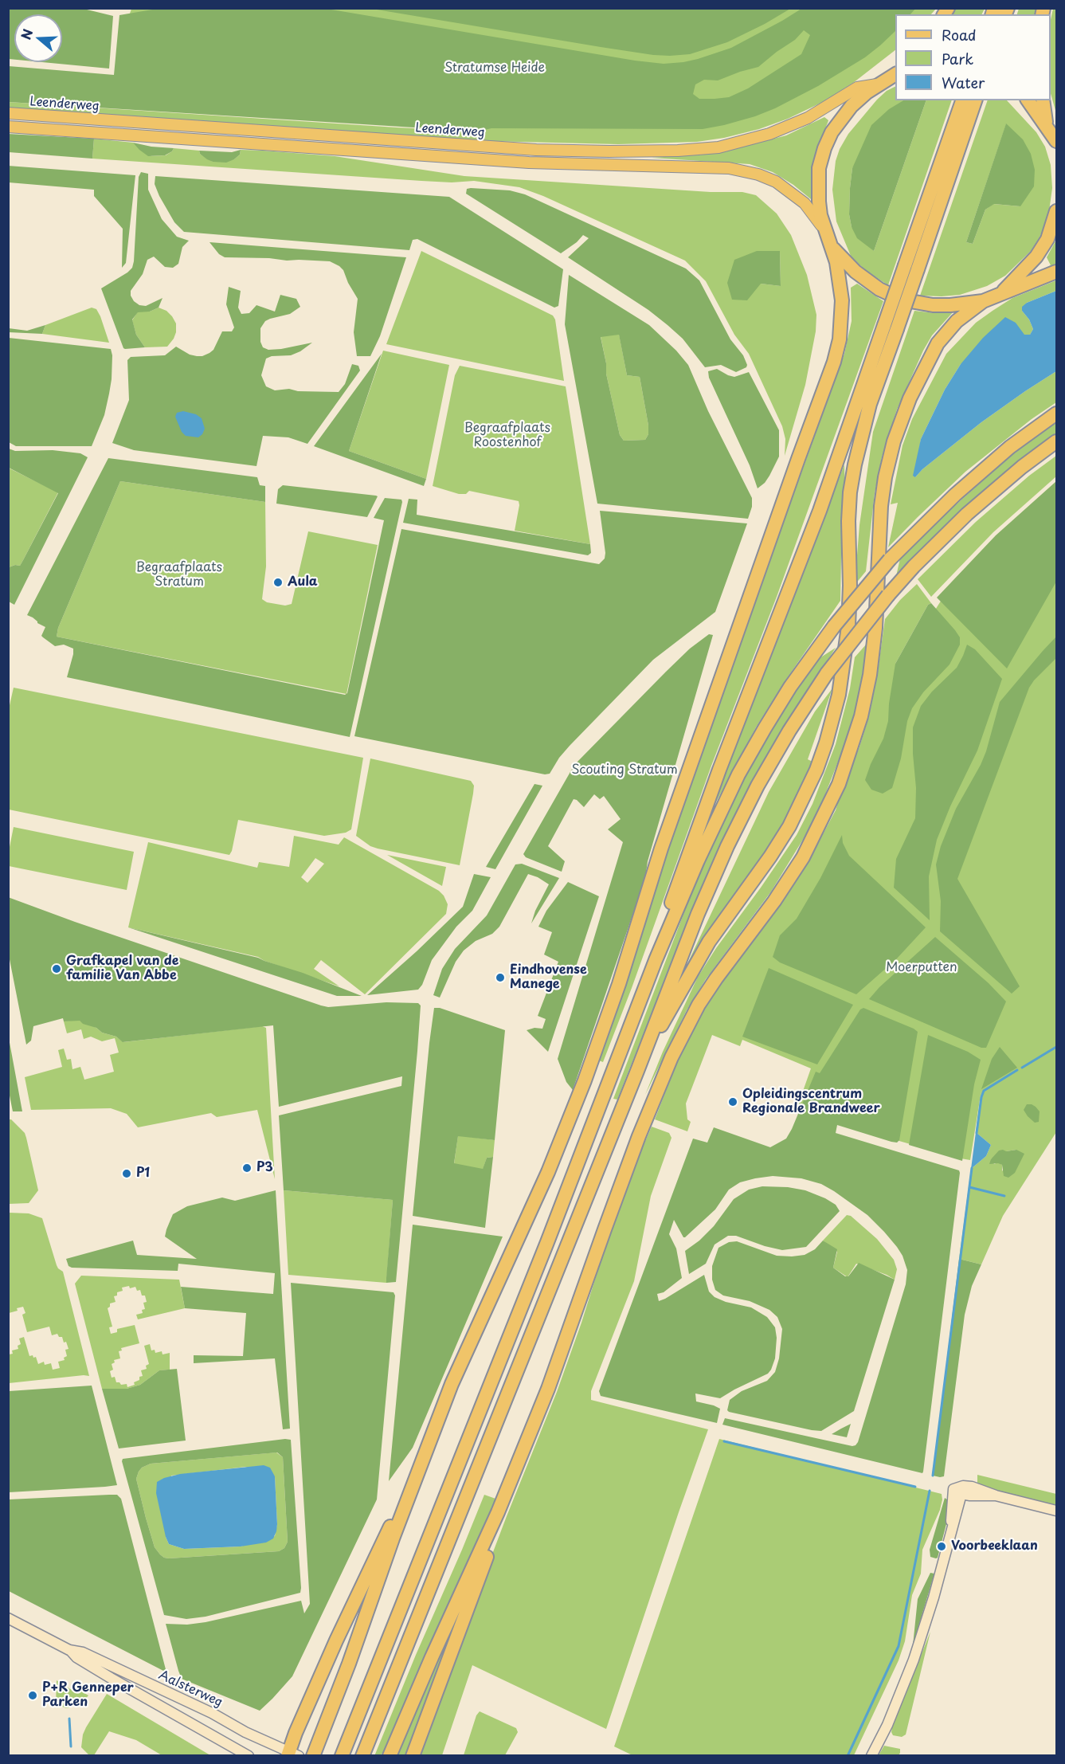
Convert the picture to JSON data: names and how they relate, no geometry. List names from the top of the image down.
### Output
{
  "streets": {
    "main road": ["Leenderweg", "Aalsterweg"]
  },
  "parks": [
    "Stratumse Heide",
    "Begraafplaats Roostenhof",
    "Begraafplaats Stratum",
    "Scouting Stratum",
    "Moerputten"
  ],
  "places": [
    "Aula",
    "Grafkapel van de familie Van Abbe",
    "Eindhovense Manege",
    "Opleidingscentrum Regionale Brandweer",
    "P3",
    "P1",
    "Voorbeeklaan",
    "P+R Genneper Parken"
  ],
  "legend": ["Road", "Park", "Water"],
  "north": "left"
}
